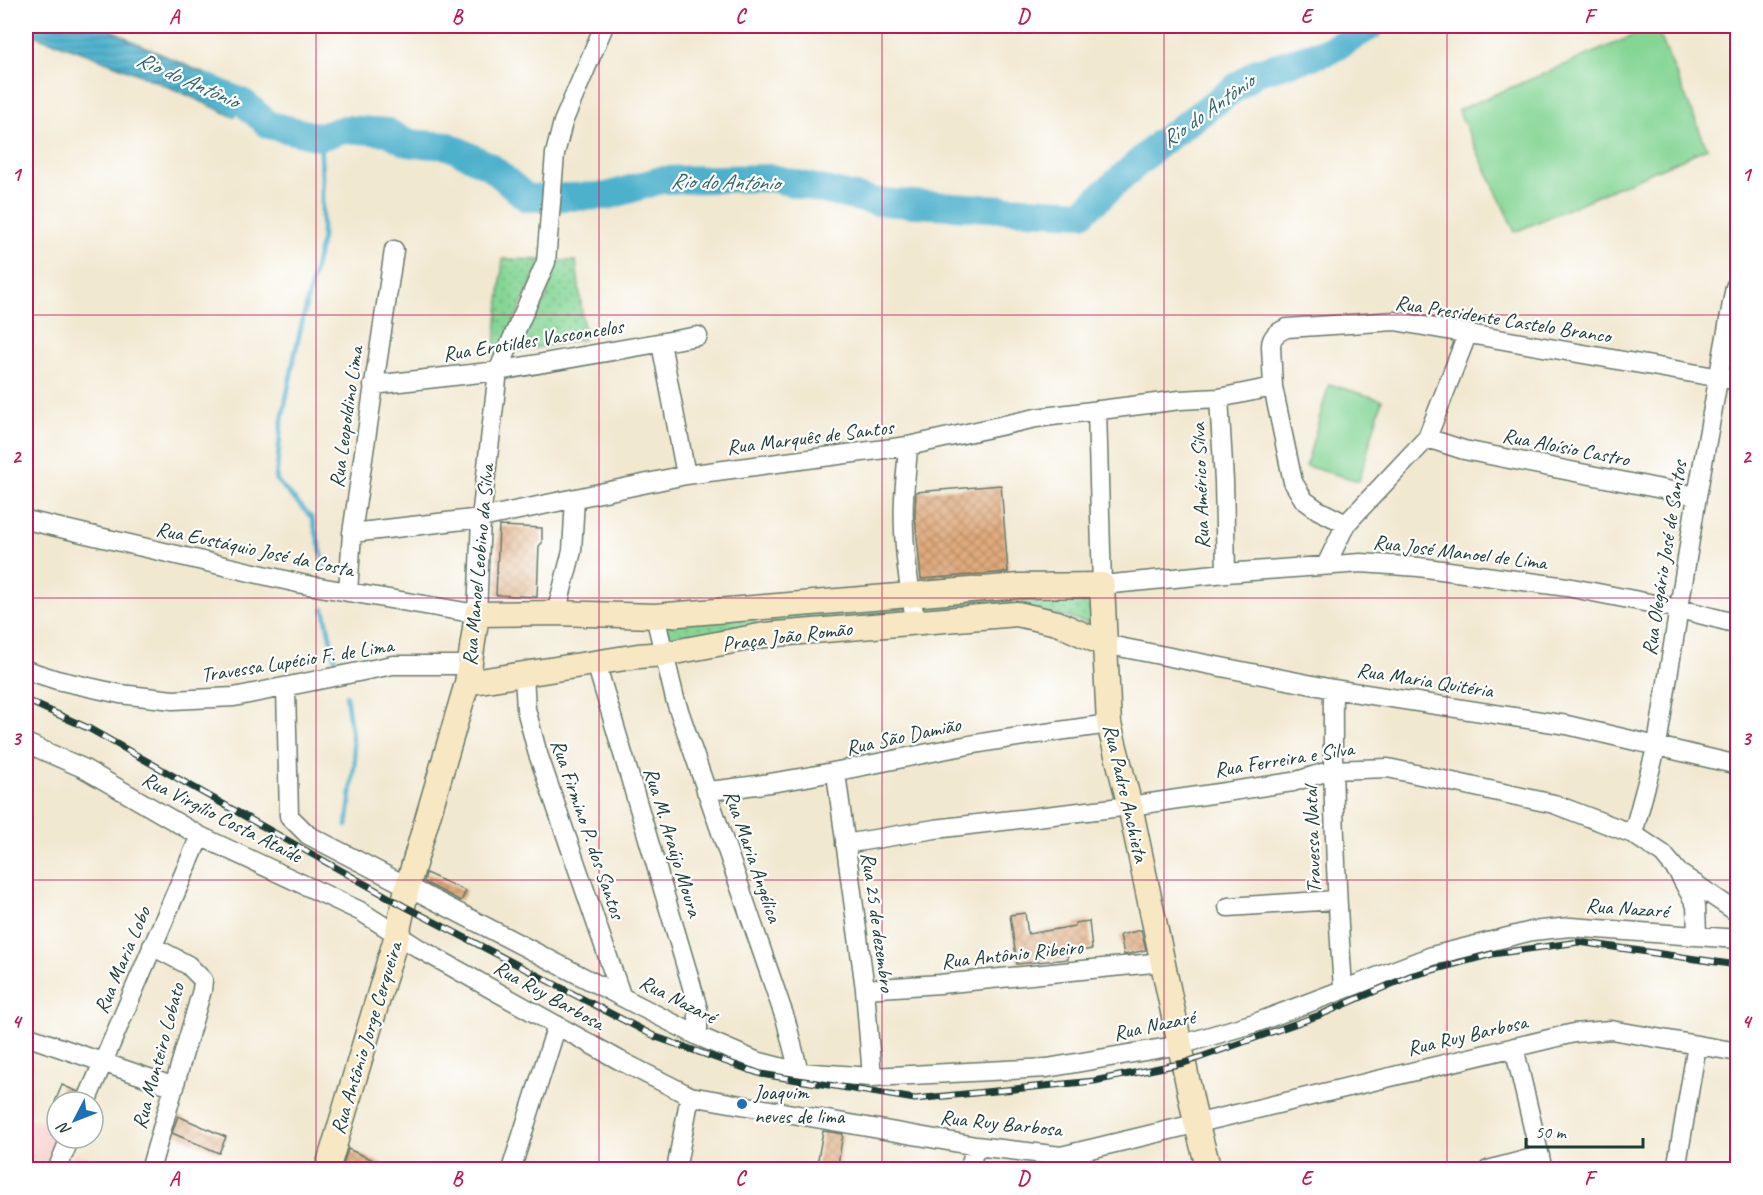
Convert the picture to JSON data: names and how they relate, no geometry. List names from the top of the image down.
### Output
{
  "streets": {
    "street": [
      "Rua Presidente Castelo Branco",
      "Rua Erotildes Vasconcelos",
      "Rua Leopoldino Lima",
      "Rua Marquês de Santos",
      "Rua Aloísio Castro",
      "Rua Américo Silva",
      "Rua Eustáquio José da Costa",
      "Rua José Manoel de Lima",
      "Rua Olegário José de Santos",
      "Rua Manoel Leobino da Silva",
      "Praça João Romão",
      "Travessa Lupécio F. de Lima",
      "Rua Maria Quitéria",
      "Rua São Damião",
      "Rua Ferreira e Silva",
      "Rua Padre Anchieta",
      "Rua Virgílio Costa Ataíde",
      "Rua Firmino P. dos Santos",
      "Travessa Natal",
      "Rua M. Araújo Moura",
      "Rua Maria Angélica",
      "Rua Nazaré",
      "Rua 25 de dezembro",
      "Rua Antônio Ribeiro",
      "Rua Maria Lobo",
      "Rua Ruy Barbosa",
      "Rua Antônio Jorge Cerqueira",
      "Rua Monteiro Lobato"
    ]
  },
  "crossings": [
    ["Rua Presidente Castelo Branco", "Rua Marquês de Santos"],
    ["Rua Presidente Castelo Branco", "Rua Olegário José de Santos"],
    ["Rua Erotildes Vasconcelos", "Rua Leopoldino Lima"],
    ["Rua Erotildes Vasconcelos", "Rua Manoel Leobino da Silva"],
    ["Rua Leopoldino Lima", "Rua Marquês de Santos"],
    ["Rua Leopoldino Lima", "Rua Eustáquio José da Costa"],
    ["Rua Marquês de Santos", "Rua Américo Silva"],
    ["Rua Marquês de Santos", "Rua Manoel Leobino da Silva"],
    ["Rua Marquês de Santos", "Rua Padre Anchieta"],
    ["Rua Aloísio Castro", "Rua Olegário José de Santos"],
    ["Rua Américo Silva", "Rua José Manoel de Lima"],
    ["Rua Eustáquio José da Costa", "Rua Manoel Leobino da Silva"],
    ["Rua Eustáquio José da Costa", "Praça João Romão"],
    ["Rua José Manoel de Lima", "Rua Olegário José de Santos"],
    ["Rua José Manoel de Lima", "Praça João Romão"],
    ["Rua José Manoel de Lima", "Rua Padre Anchieta"],
    ["Rua Olegário José de Santos", "Rua Maria Quitéria"],
    ["Rua Olegário José de Santos", "Rua Ferreira e Silva"],
    ["Rua Manoel Leobino da Silva", "Praça João Romão"],
    ["Rua Manoel Leobino da Silva", "Travessa Lupécio F. de Lima"],
    ["Rua Manoel Leobino da Silva", "Rua Nazaré"],
    ["Rua Manoel Leobino da Silva", "Rua Antônio Jorge Cerqueira"],
    ["Praça João Romão", "Travessa Lupécio F. de Lima"],
    ["Praça João Romão", "Rua Maria Quitéria"],
    ["Praça João Romão", "Rua Padre Anchieta"],
    ["Praça João Romão", "Rua Firmino P. dos Santos"],
    ["Praça João Romão", "Rua M. Araújo Moura"],
    ["Praça João Romão", "Rua Maria Angélica"],
    ["Travessa Lupécio F. de Lima", "Rua Nazaré"],
    ["Rua Maria Quitéria", "Rua Padre Anchieta"],
    ["Rua Maria Quitéria", "Travessa Natal"],
    ["Rua São Damião", "Rua Padre Anchieta"],
    ["Rua São Damião", "Rua Maria Angélica"],
    ["Rua São Damião", "Rua 25 de dezembro"],
    ["Rua Ferreira e Silva", "Rua Padre Anchieta"],
    ["Rua Ferreira e Silva", "Travessa Natal"],
    ["Rua Ferreira e Silva", "Rua Nazaré"],
    ["Rua Ferreira e Silva", "Rua 25 de dezembro"],
    ["Rua Padre Anchieta", "Rua Nazaré"],
    ["Rua Padre Anchieta", "Rua Antônio Ribeiro"],
    ["Rua Padre Anchieta", "Rua Ruy Barbosa"],
    ["Rua Virgílio Costa Ataíde", "Rua Maria Lobo"],
    ["Rua Virgílio Costa Ataíde", "Rua Ruy Barbosa"],
    ["Rua Virgílio Costa Ataíde", "Rua Antônio Jorge Cerqueira"],
    ["Rua Firmino P. dos Santos", "Rua Nazaré"],
    ["Travessa Natal", "Rua Nazaré"],
    ["Rua M. Araújo Moura", "Rua Nazaré"],
    ["Rua Maria Angélica", "Rua Nazaré"],
    ["Rua Nazaré", "Rua 25 de dezembro"],
    ["Rua Nazaré", "Rua Antônio Jorge Cerqueira"],
    ["Rua 25 de dezembro", "Rua Antônio Ribeiro"],
    ["Rua Maria Lobo", "Rua Monteiro Lobato"],
    ["Rua Ruy Barbosa", "Rua Antônio Jorge Cerqueira"]
  ],
  "water": ["Rio do Antônio"],
  "places": ["Joaquim neves de lima"],
  "scale_bar": "50 m",
  "north": "bottom left",
  "grid": {
    "columns": [
      "A",
      "B",
      "C",
      "D",
      "E",
      "F"
    ],
    "rows": [
      "1",
      "2",
      "3",
      "4"
    ]
  }
}
